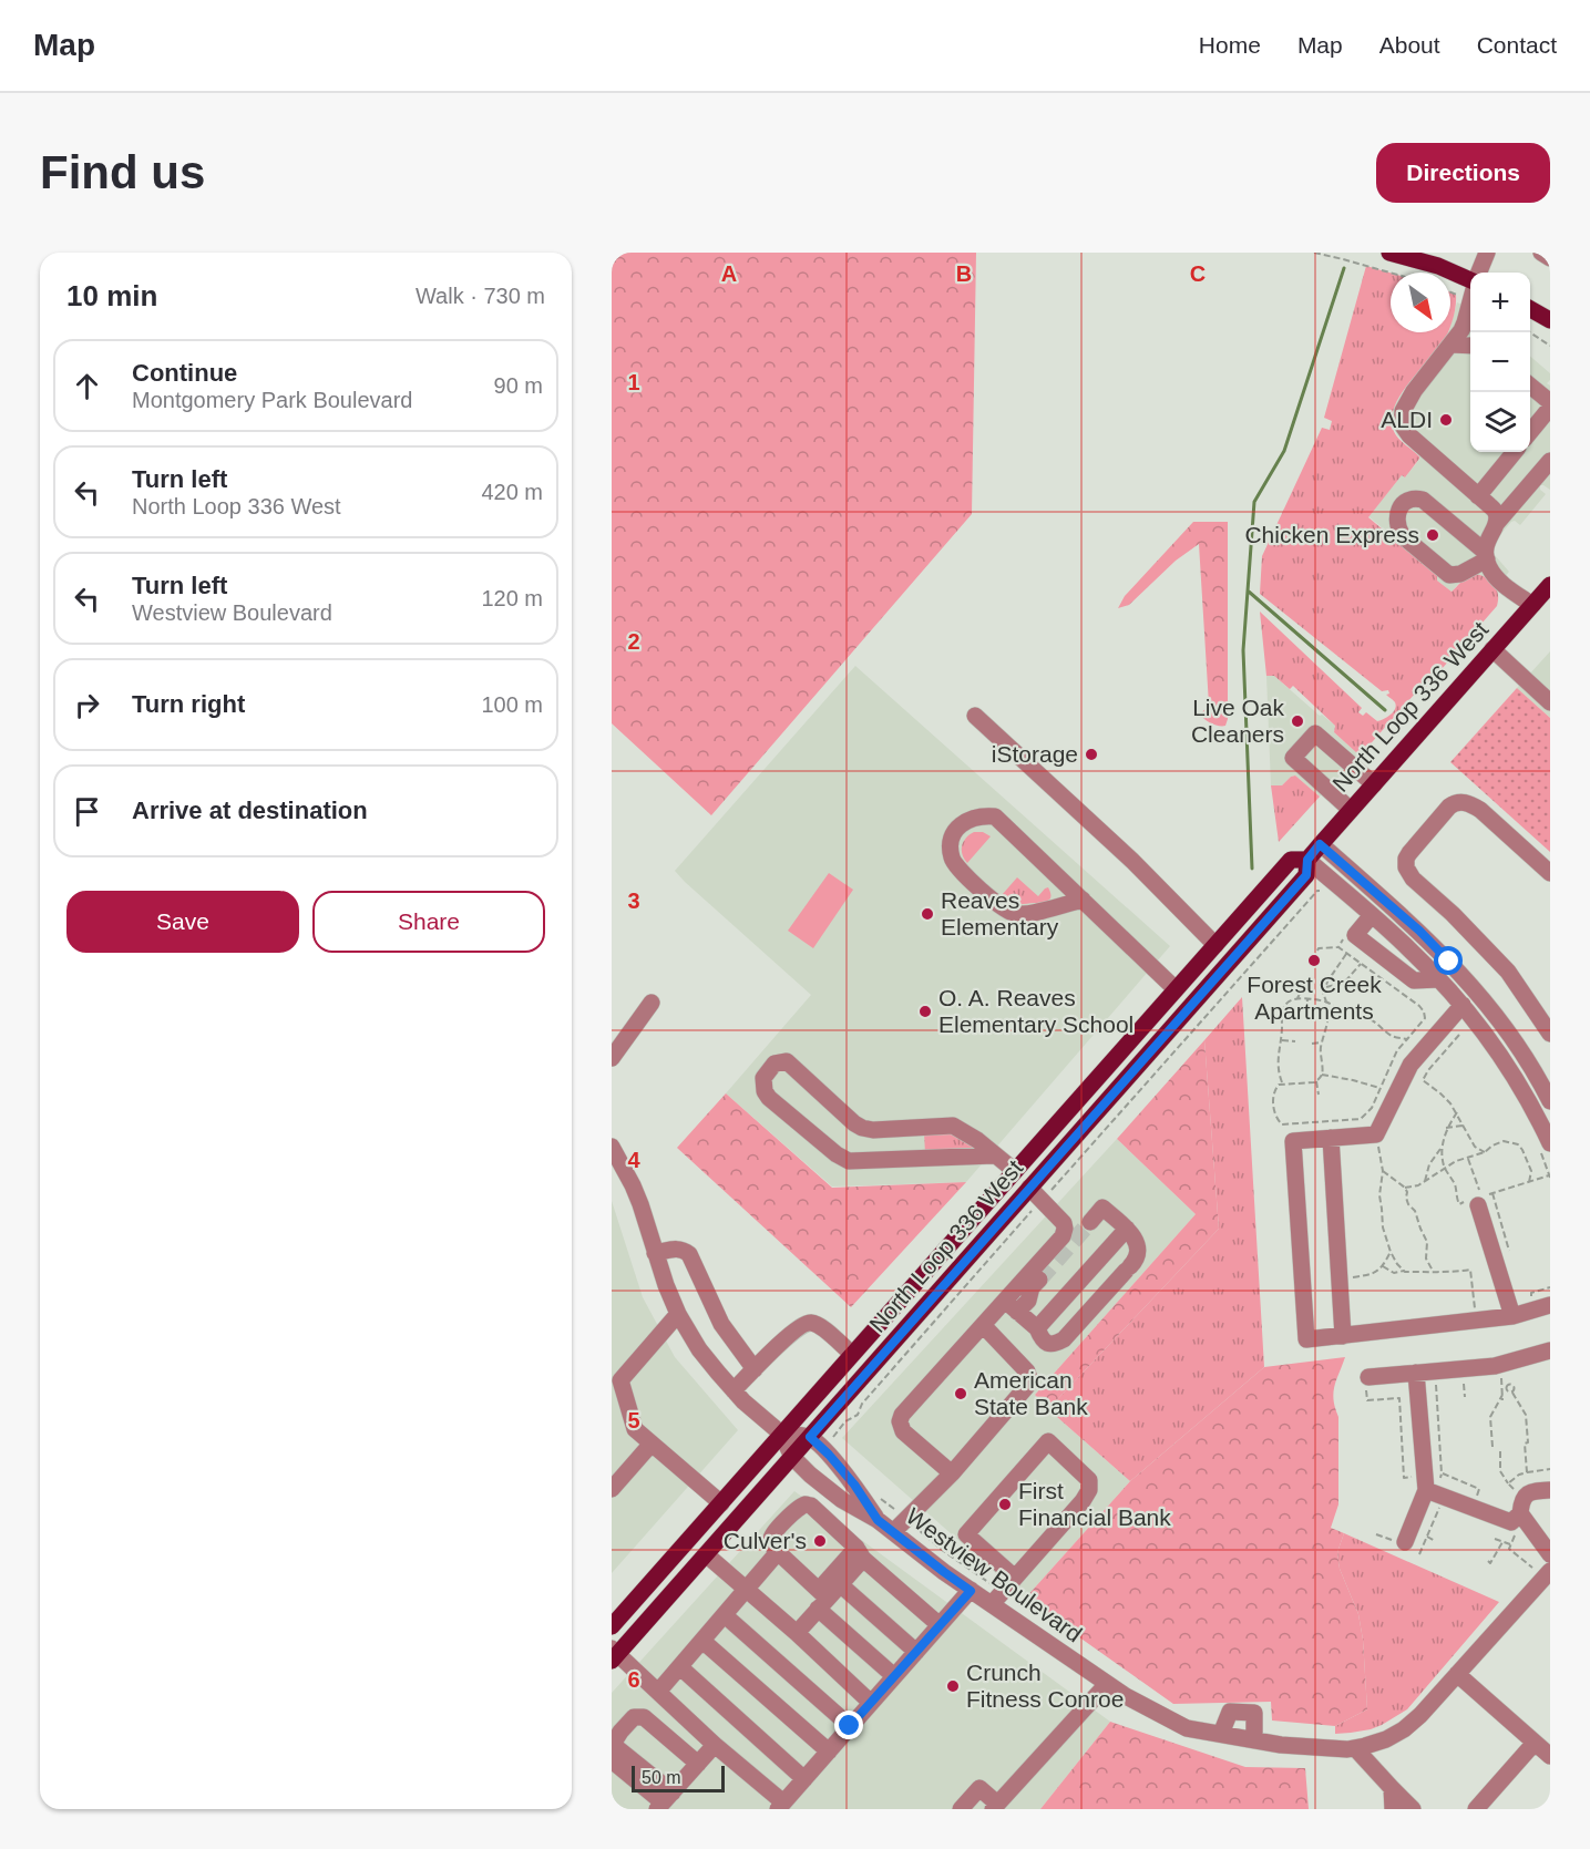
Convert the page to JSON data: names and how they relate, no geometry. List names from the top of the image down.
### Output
{
  "streets": {
    "main road": ["North Loop 336 West"],
    "street": ["Westview Boulevard"]
  },
  "crossings": [
    ["North Loop 336 West", "Westview Boulevard"]
  ],
  "places": [
    "ALDI",
    "Chicken Express",
    "Live Oak Cleaners",
    "iStorage",
    "Reaves Elementary",
    "Forest Creek Apartments",
    "O. A. Reaves Elementary School",
    "American State Bank",
    "First Financial Bank",
    "Culver's",
    "Crunch Fitness Conroe"
  ],
  "scale_bar": "50 m",
  "north": "bottom right",
  "page": {
    "header": "Map",
    "nav": [
      "Home",
      "Map",
      "About",
      "Contact"
    ],
    "buttons": [
      "Directions",
      ["Save", "Share"]
    ],
    "title": "Find us",
    "heading": ["10 min", "Walk · 730 m"],
    "map_buttons": ["+", "−"],
    "list": [
      ["Continue", "Montgomery Park Boulevard", "90 m"],
      ["Turn left", "North Loop 336 West", "420 m"],
      ["Turn left", "Westview Boulevard", "120 m"],
      ["Turn right", "100 m"],
      "Arrive at destination"
    ],
    "scale": "50 m"
  },
  "grid": {
    "columns": ["A", "B", "C"],
    "rows": [
      "1",
      "2",
      "3",
      "4",
      "5",
      "6"
    ]
  }
}
